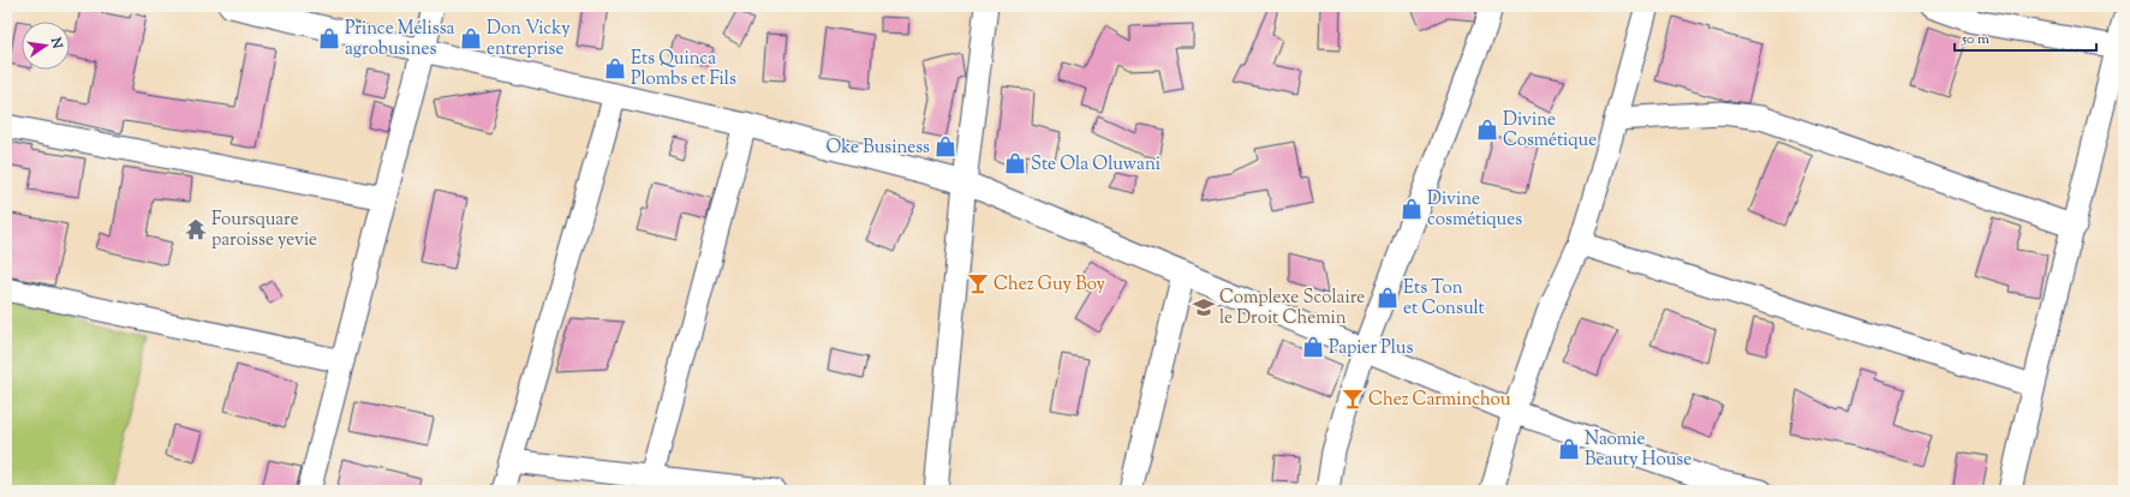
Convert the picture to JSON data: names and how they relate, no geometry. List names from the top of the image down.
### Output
{
  "places": {
    "shop": [
      "Prince Mélissa agrobusines",
      "Don Vicky entreprise",
      "Ets Quinca Plombs et Fils",
      "Divine Cosmétique",
      "Oke Business",
      "Ste Ola Oluwani",
      "Divine cosmétiques",
      "Ets Ton et Consult",
      "Papier Plus",
      "Naomie Beauty House"
    ],
    "temple": ["Foursquare paroisse yevie"],
    "bar": ["Chez Guy Boy", "Chez Carminchou"],
    "school or university": ["Complexe Scolaire le Droit Chemin"]
  },
  "scale_bar": "50 m",
  "north": "right"
}
